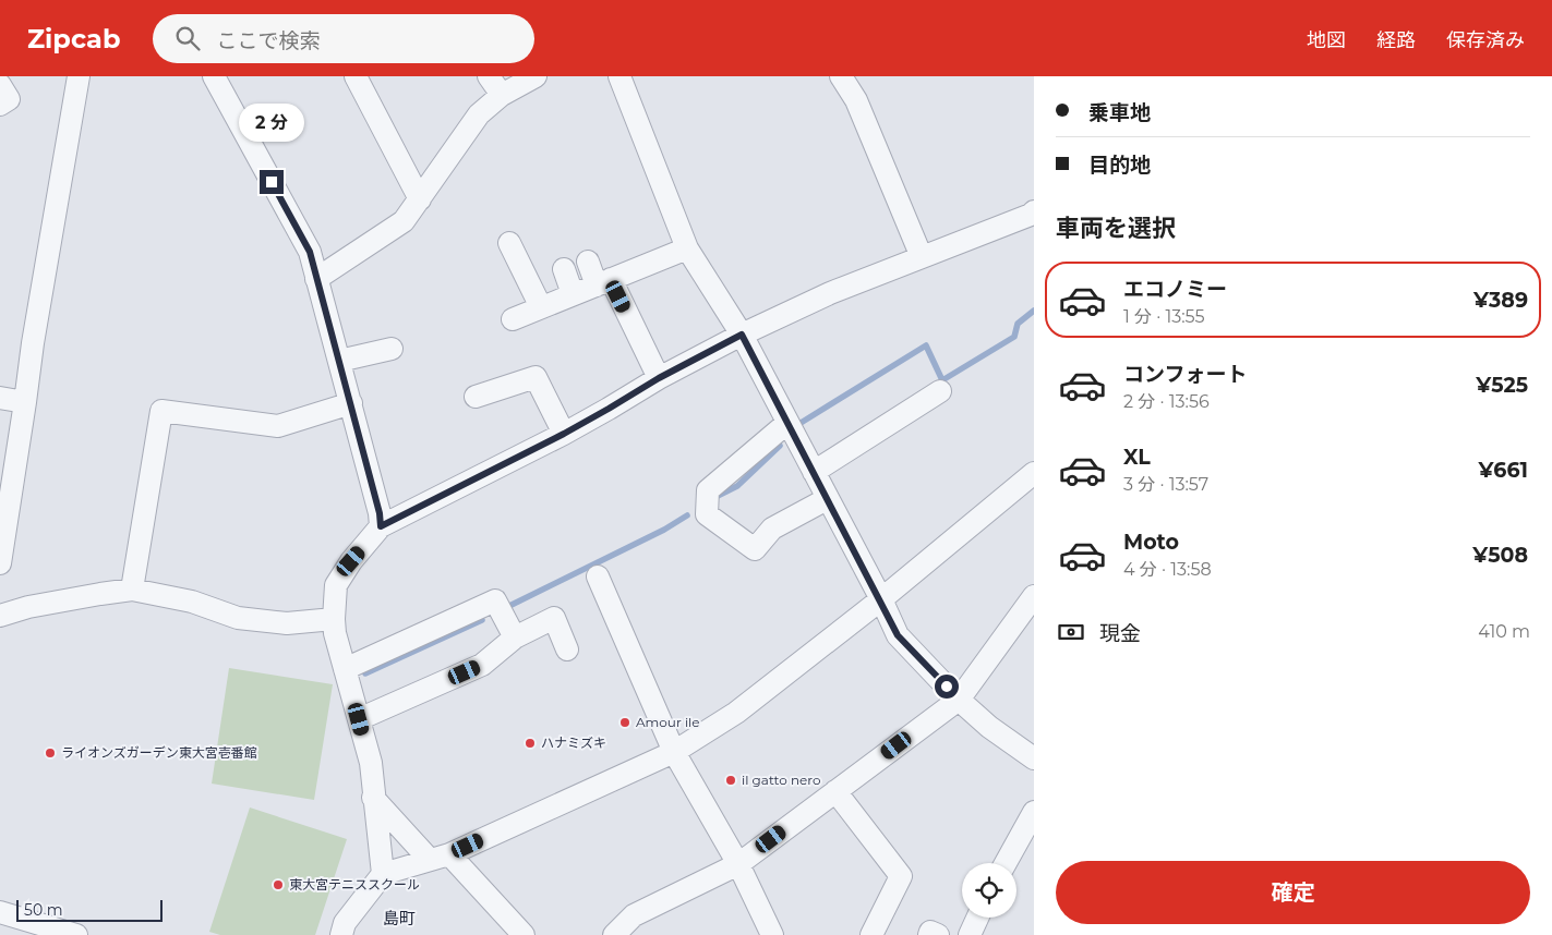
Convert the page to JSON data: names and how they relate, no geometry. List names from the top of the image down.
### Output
{
  "districts": ["島町"],
  "places": [
    "Amour ile",
    "ハナミズキ",
    "ライオンズガーデン東大宮壱番館",
    "il gatto nero",
    "東大宮テニススクール"
  ],
  "scale_bar": "50 m",
  "page": {
    "header": "Zipcab",
    "search": "ここで検索",
    "nav": ["地図", "経路", "保存済み"],
    "banner": ["乗車地", "目的地"],
    "bubble": "2 分",
    "heading": "車両を選択",
    "list": [
      {
        "name": "エコノミー",
        "note": "1 分 · 13:55",
        "value": "¥389"
      },
      {
        "name": "コンフォート",
        "note": "2 分 · 13:56",
        "value": "¥525"
      },
      {
        "name": "XL",
        "note": "3 分 · 13:57",
        "value": "¥661"
      },
      {
        "name": "Moto",
        "note": "4 分 · 13:58",
        "value": "¥508"
      }
    ],
    "pay": ["現金", "410 m"],
    "buttons": "確定",
    "scale": "50 m"
  }
}
